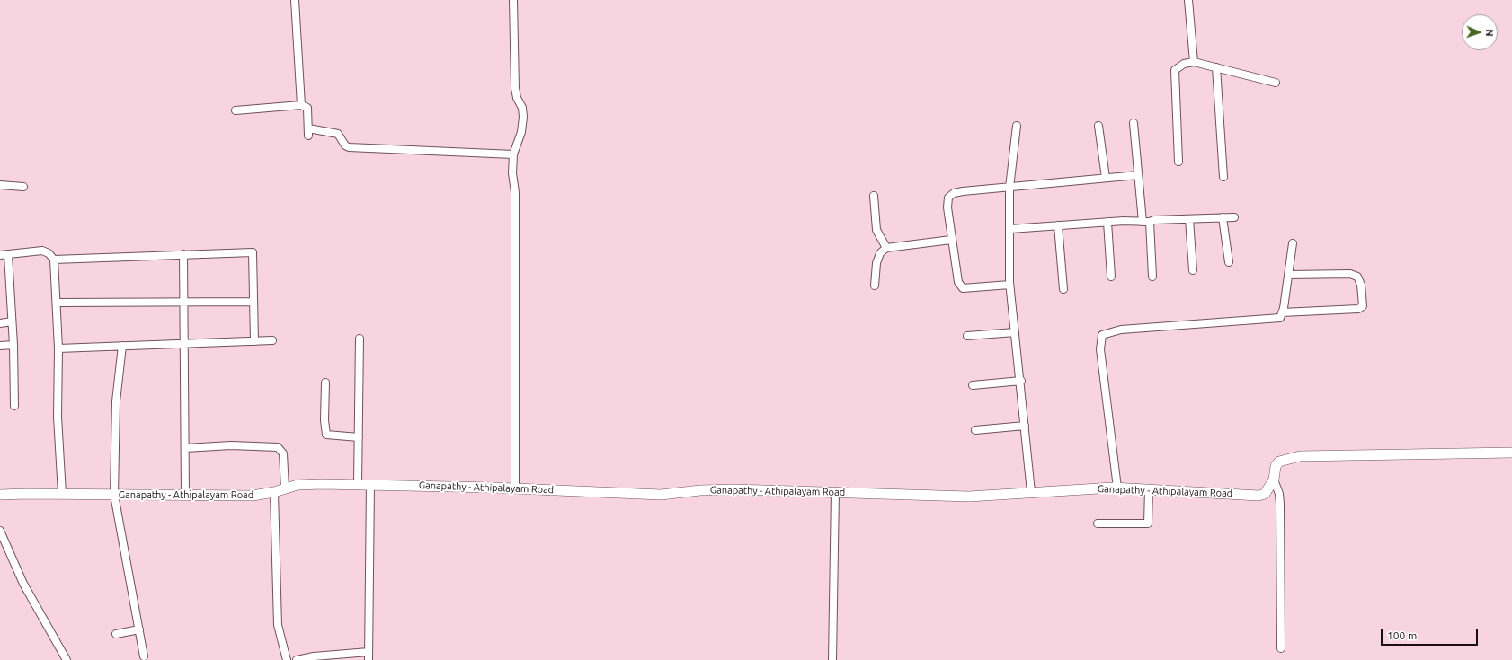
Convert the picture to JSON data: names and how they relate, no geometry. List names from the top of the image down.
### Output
{
  "streets": {
    "main road": ["Ganapathy - Athipalayam Road"]
  },
  "scale_bar": "100 m",
  "north": "right"
}
